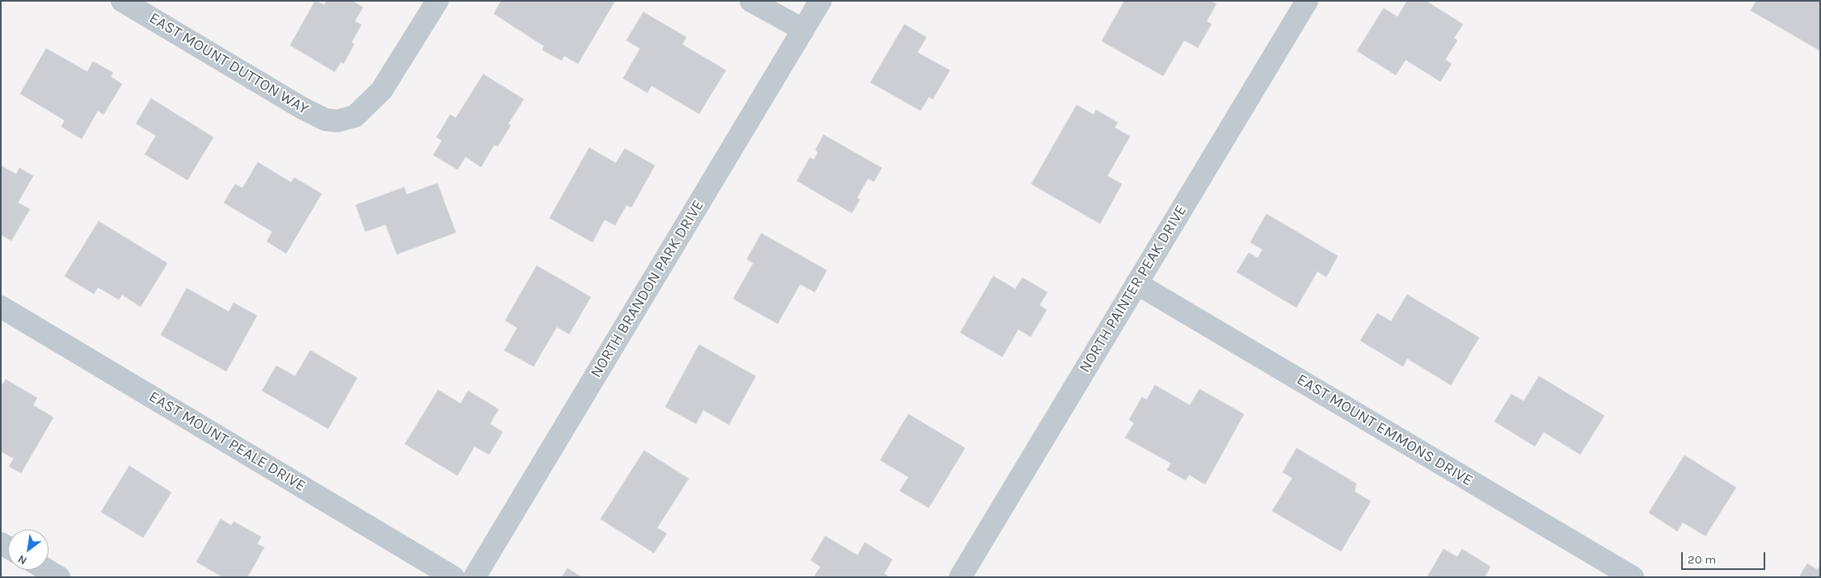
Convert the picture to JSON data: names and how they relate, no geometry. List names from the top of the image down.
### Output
{
  "streets": {
    "street": [
      "EAST MOUNT DUTTON WAY",
      "NORTH BRANDON PARK DRIVE",
      "NORTH PAINTER PEAK DRIVE",
      "EAST MOUNT EMMONS DRIVE",
      "EAST MOUNT PEALE DRIVE"
    ]
  },
  "crossings": [
    ["NORTH PAINTER PEAK DRIVE", "EAST MOUNT EMMONS DRIVE"]
  ],
  "scale_bar": "20 m",
  "north": "bottom left"
}
